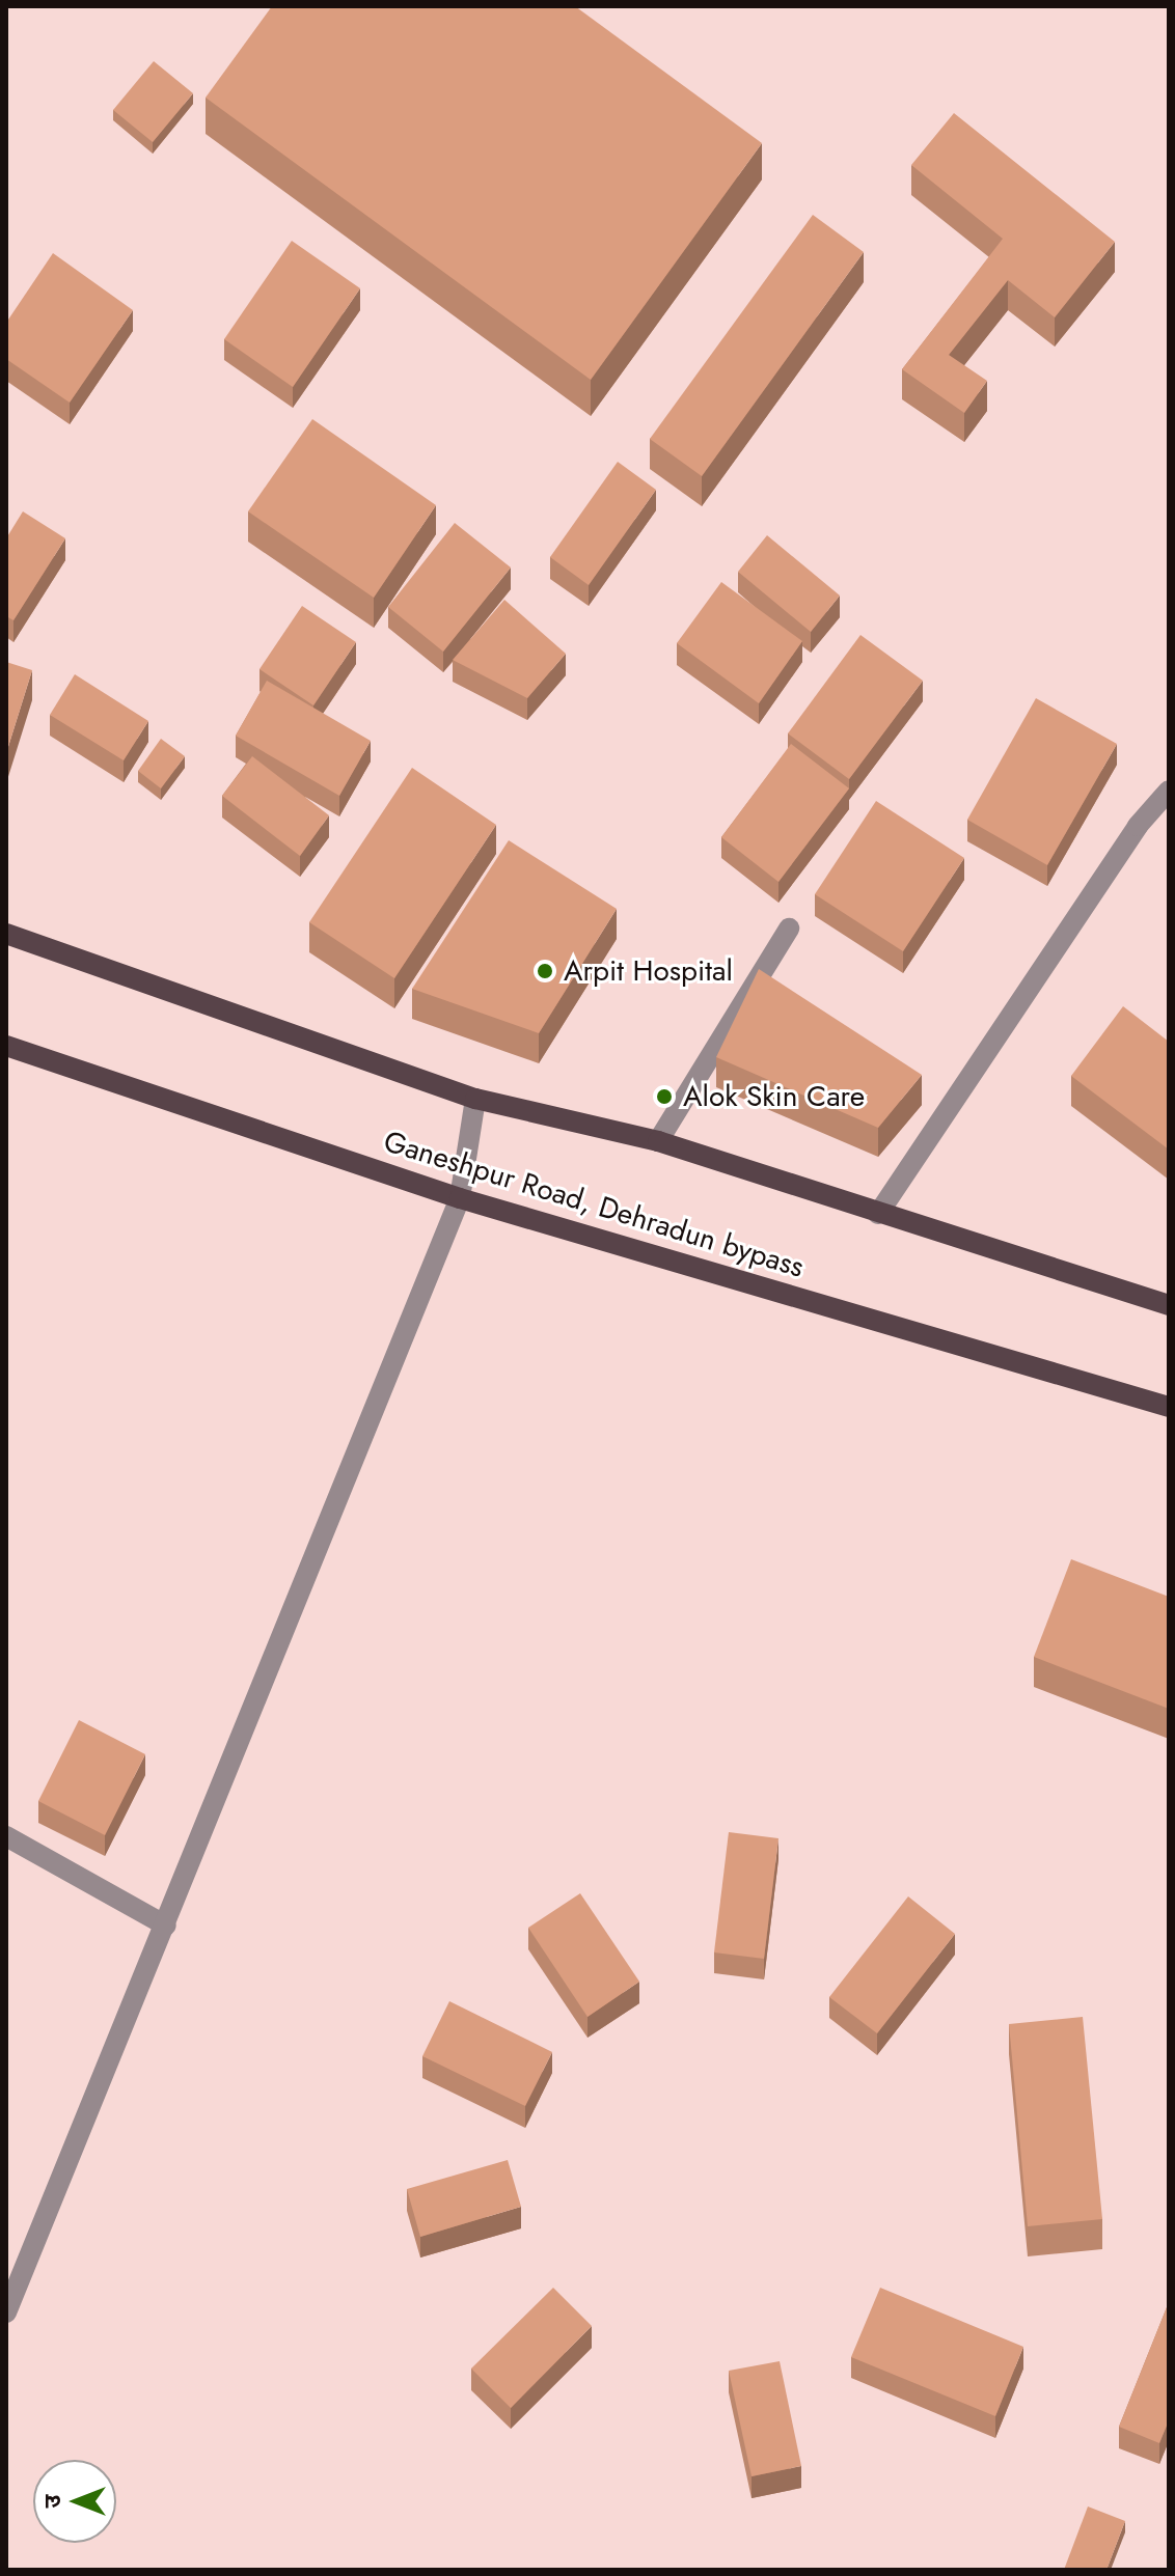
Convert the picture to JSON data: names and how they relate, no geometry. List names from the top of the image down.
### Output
{
  "streets": {
    "main road": ["Ganeshpur Road, Dehradun bypass"]
  },
  "places": ["Arpit Hospital", "Alok Skin Care"],
  "north": "left"
}
